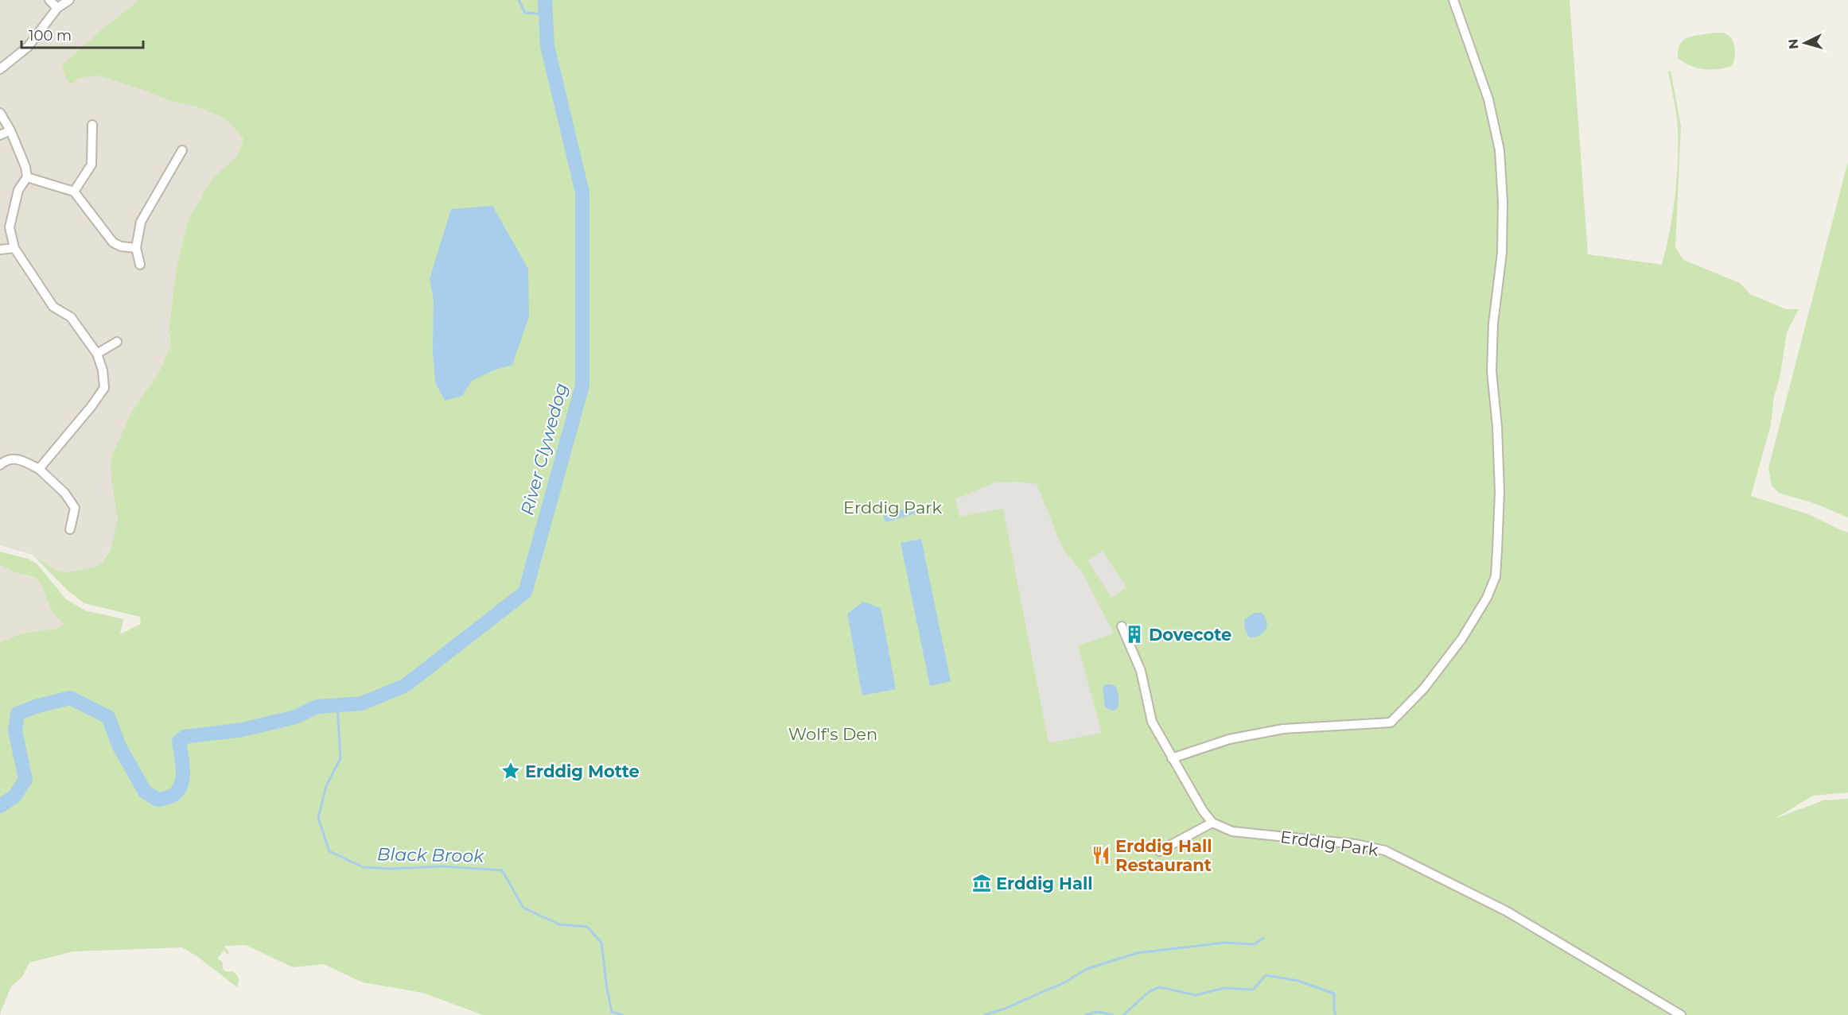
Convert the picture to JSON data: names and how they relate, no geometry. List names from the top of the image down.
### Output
{
  "streets": {
    "street": ["Erddig Park"]
  },
  "water": ["River Clywedog", "Black Brook"],
  "parks": ["Erddig Park", "Wolf's Den"],
  "places": {
    "building": ["Dovecote"],
    "place": ["Erddig Motte"],
    "restaurant": ["Erddig Hall Restaurant"],
    "museum": ["Erddig Hall"]
  },
  "scale_bar": "100 m",
  "north": "left"
}
